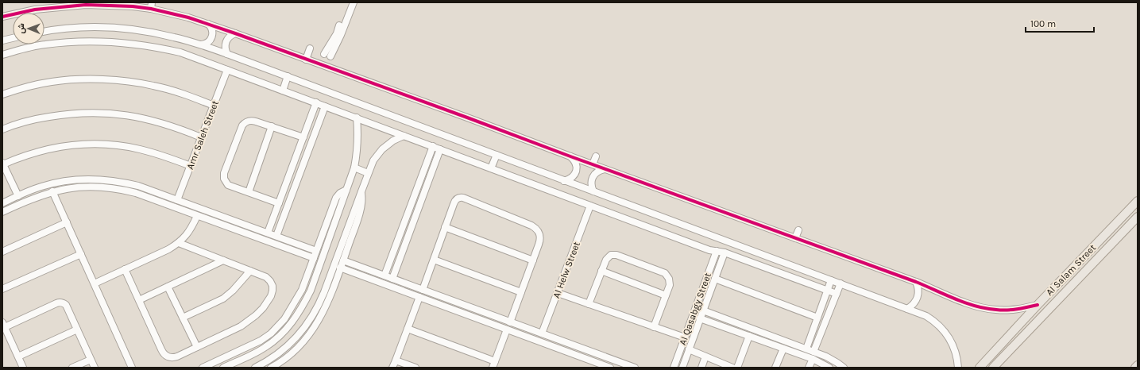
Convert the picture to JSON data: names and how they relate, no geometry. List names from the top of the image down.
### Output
{
  "streets": {
    "main road": ["Al Salam Street"],
    "street": ["Amr Saleh Street", "Al Helw Street", "Al Qasabgy Street"]
  },
  "scale_bar": "100 m",
  "north": "left"
}
